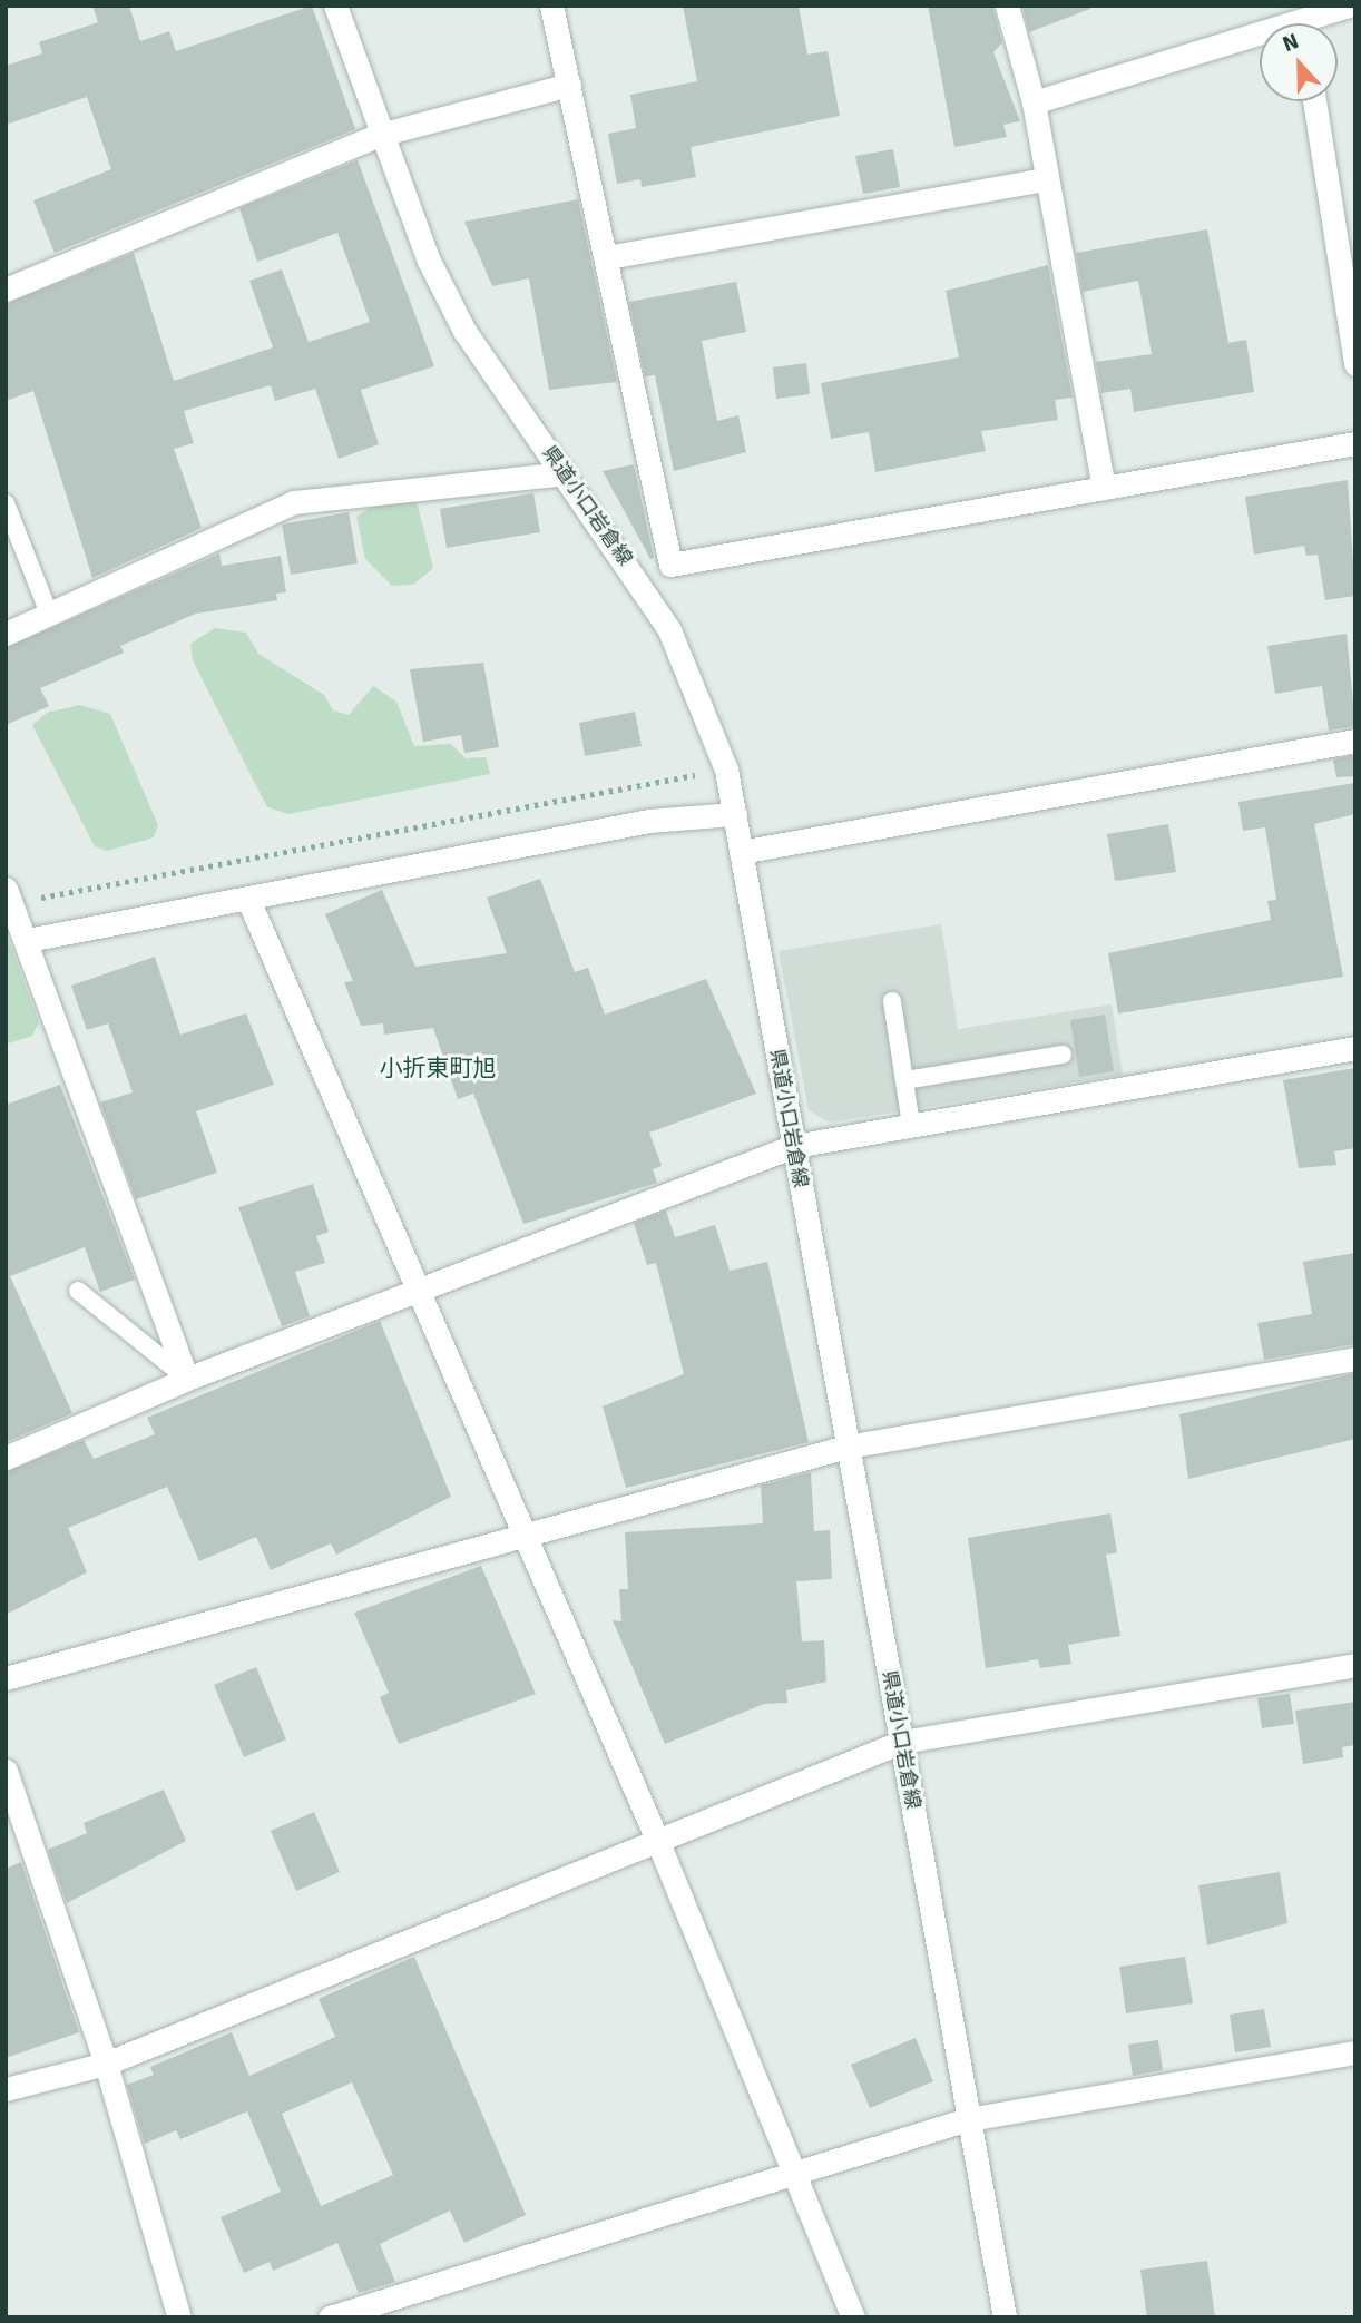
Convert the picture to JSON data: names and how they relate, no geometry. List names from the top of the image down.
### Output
{
  "streets": {
    "street": ["県道小口岩倉線"]
  },
  "districts": ["小折東町旭"],
  "north": "top"
}
